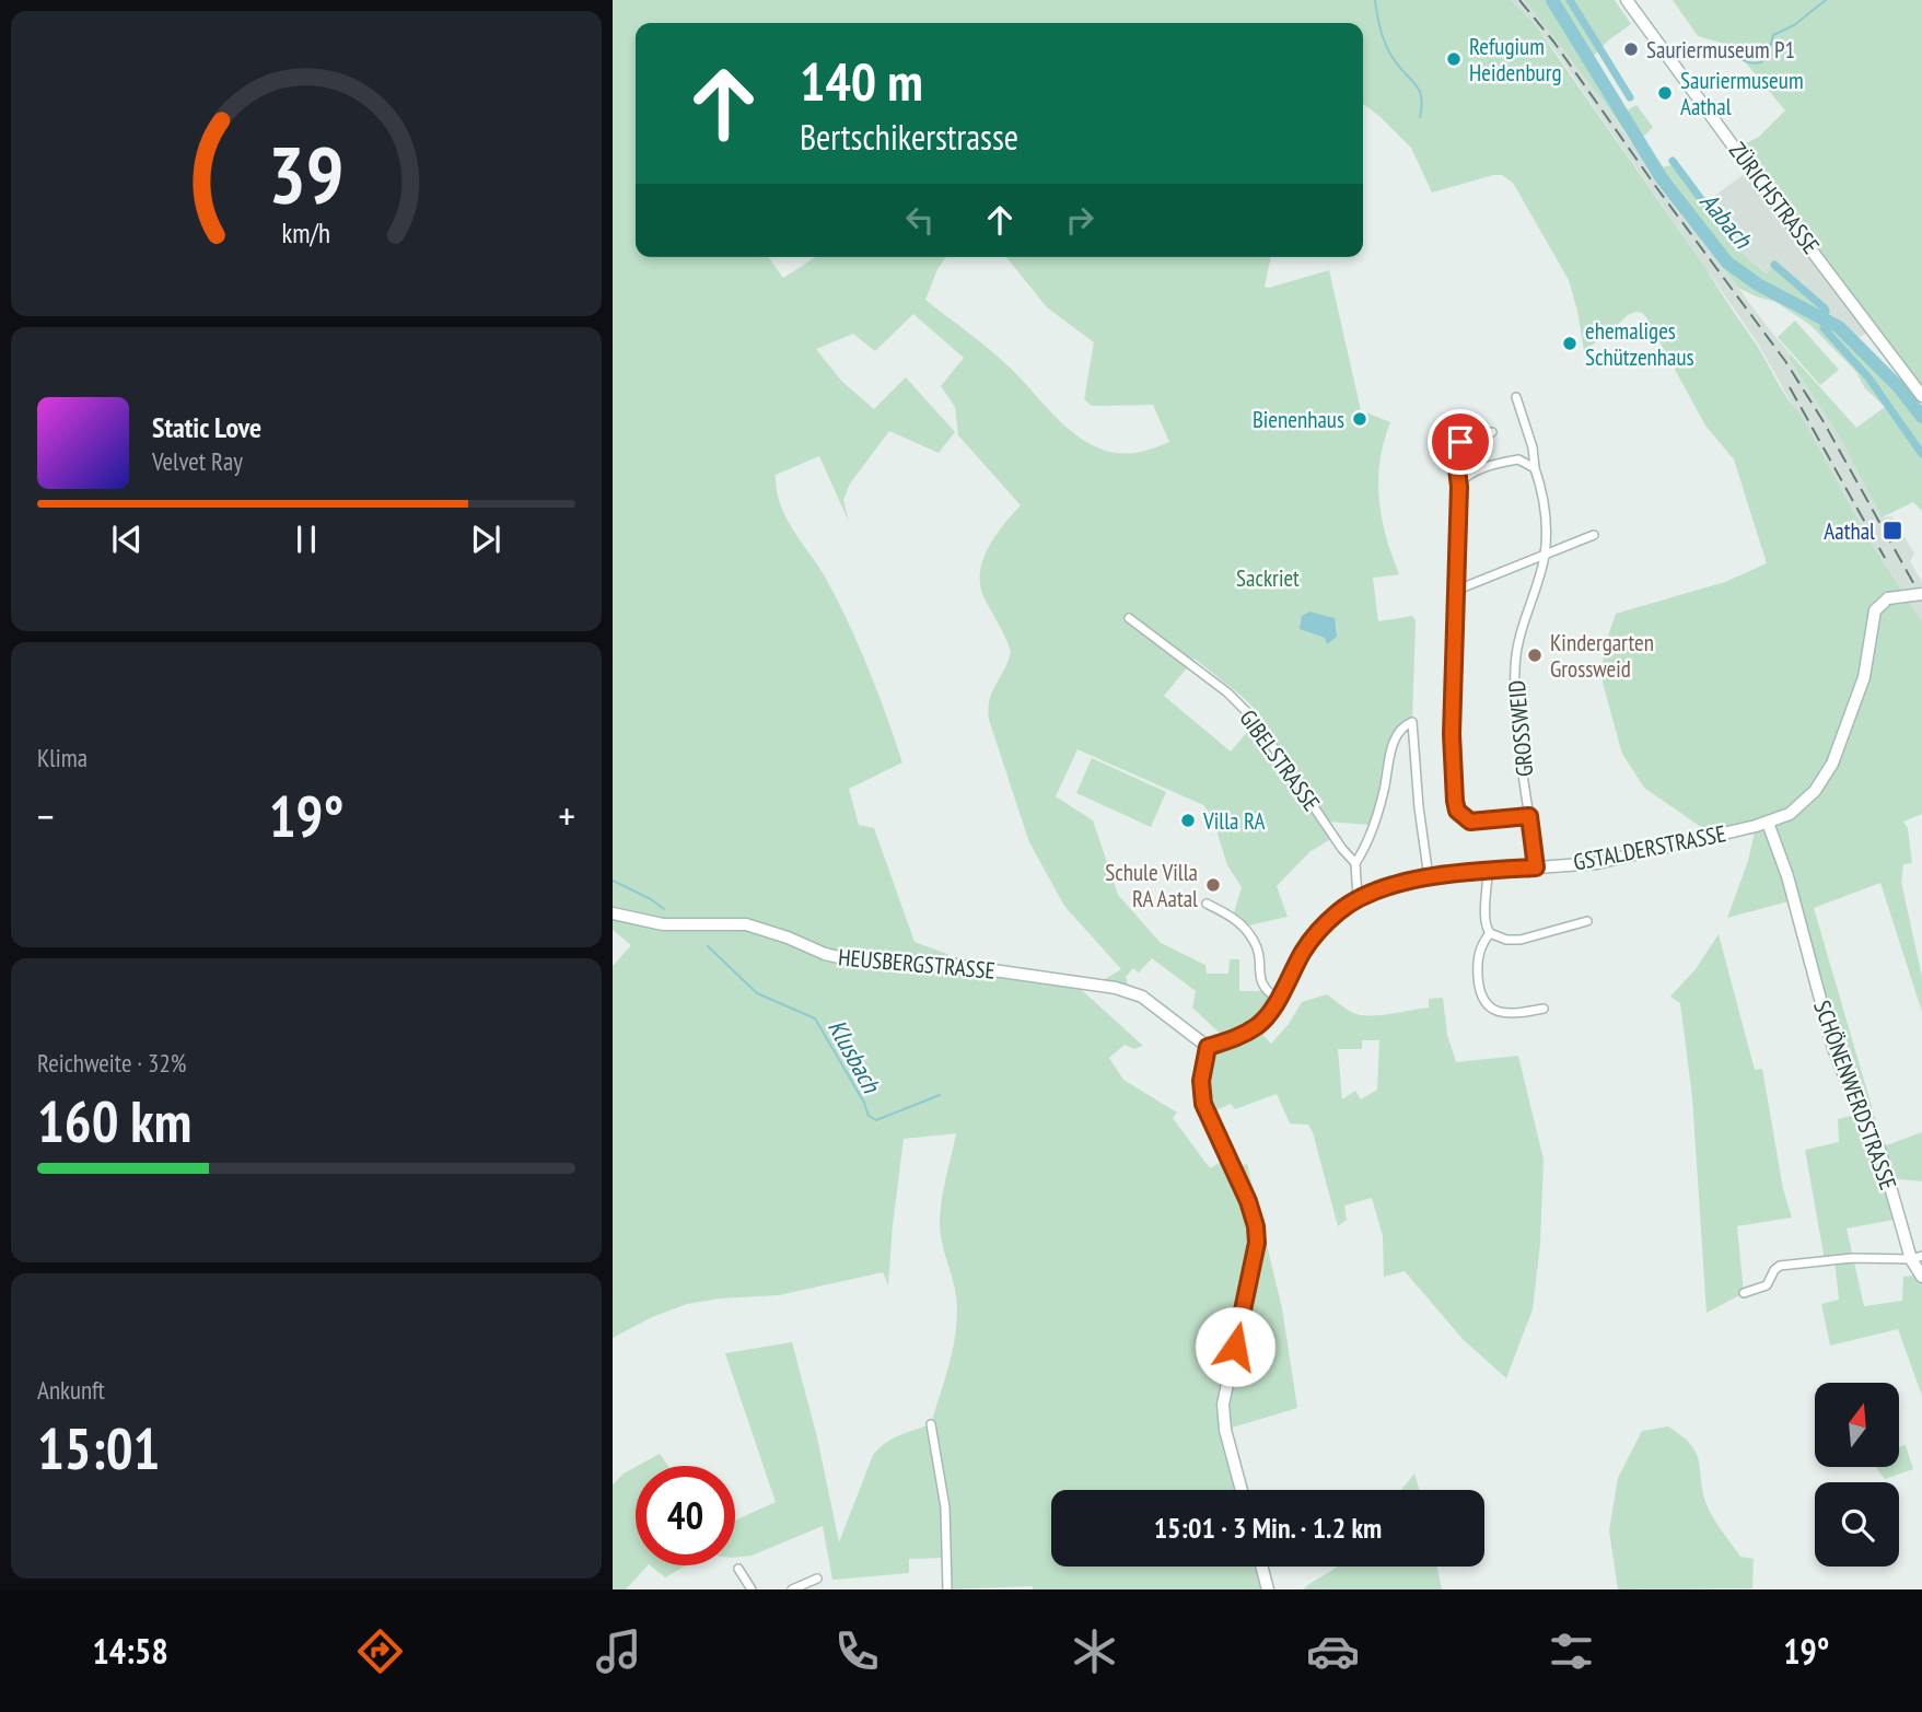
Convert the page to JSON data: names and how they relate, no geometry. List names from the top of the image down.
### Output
{
  "streets": {
    "street": [
      "ZÜRICHSTRASSE",
      "GROSSWEID",
      "GIBELSTRASSE",
      "GSTALDERSTRASSE",
      "HEUSBERGSTRASSE",
      "SCHÖNENWERDSTRASSE"
    ]
  },
  "crossings": [
    ["GROSSWEID", "GSTALDERSTRASSE"],
    ["GSTALDERSTRASSE", "HEUSBERGSTRASSE"],
    ["GSTALDERSTRASSE", "SCHÖNENWERDSTRASSE"]
  ],
  "water": ["Aabach", "Klusbach"],
  "parks": ["Sackriet"],
  "places": {
    "other": [
      "Sauriermuseum P1",
      "Refugium Heidenburg",
      "Sauriermuseum Aathal",
      "ehemaliges Schützenhaus",
      "Bienenhaus",
      "Kindergarten Grossweid",
      "Villa RA",
      "Schule Villa RA Aatal"
    ],
    "transit": ["Aathal"]
  },
  "north": "top",
  "page": {
    "turn": ["140 m", "Bertschikerstrasse"],
    "song": ["Static Love", "Velvet Ray"],
    "tile": [
      "Klima",
      ["Reichweite · 32%", "160 km"],
      ["Ankunft", "15:01"]
    ],
    "heat": ["−", "19°", "+"],
    "limit": "40",
    "trip": "15:01 · 3 Min. · 1.2 km",
    "tabs": ["14:58", "19°"],
    "gauge": ["39", "km/h"]
  }
}
